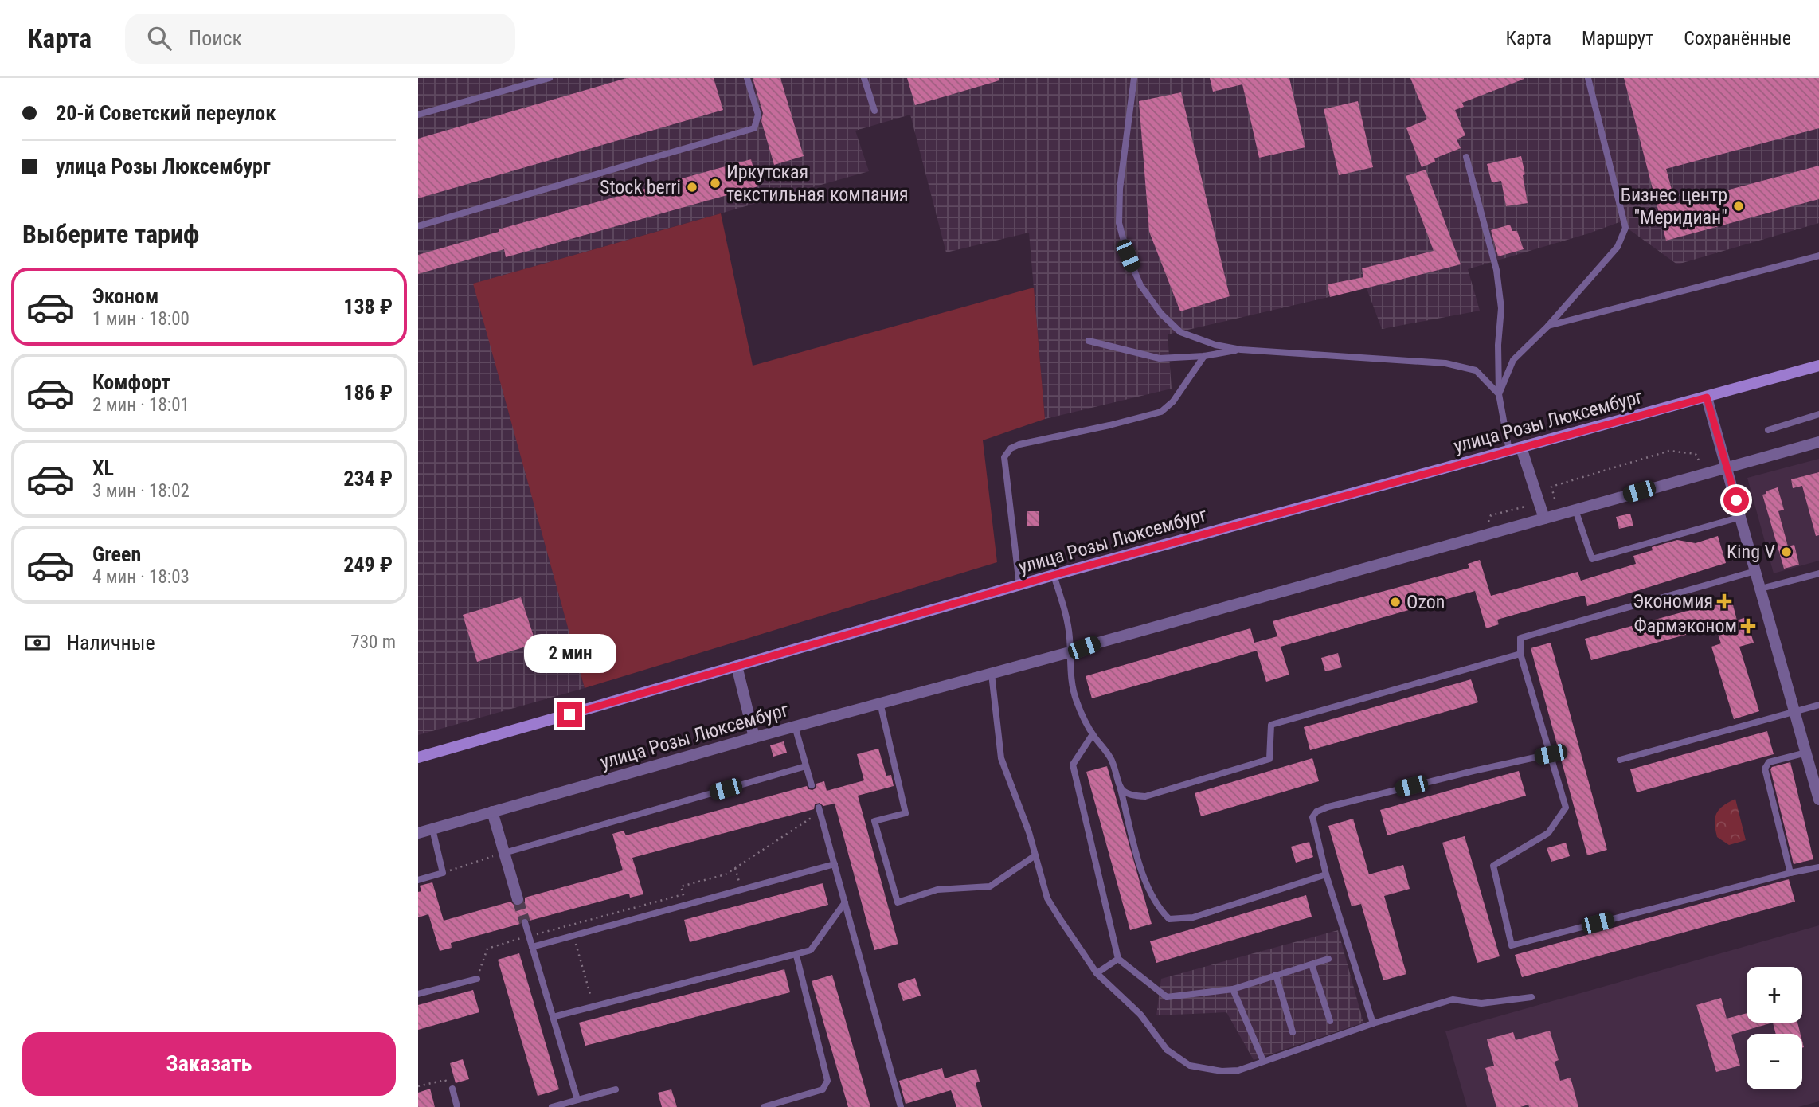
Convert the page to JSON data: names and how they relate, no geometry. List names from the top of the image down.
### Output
{
  "streets": {
    "main road": ["улица Розы Люксембург"]
  },
  "places": {
    "other": [
      "Иркутская текстильная компания",
      "Stock berri",
      "Бизнес центр \"Меридиан\"",
      "King V",
      "Ozon"
    ],
    "health": ["Экономия", "Фармэконом"]
  },
  "page": {
    "header": "Карта",
    "search": "Поиск",
    "nav": ["Карта", "Маршрут", "Сохранённые"],
    "banner": ["20-й Советский переулок", "улица Розы Люксембург"],
    "heading": "Выберите тариф",
    "list": [
      {
        "name": "Эконом",
        "note": "1 мин · 18:00",
        "value": "138 ₽"
      },
      {
        "name": "Комфорт",
        "note": "2 мин · 18:01",
        "value": "186 ₽"
      },
      {
        "name": "XL",
        "note": "3 мин · 18:02",
        "value": "234 ₽"
      },
      {
        "name": "Green",
        "note": "4 мин · 18:03",
        "value": "249 ₽"
      }
    ],
    "pay": ["Наличные", "730 m"],
    "bubble": "2 мин",
    "map_buttons": ["+", "−"],
    "buttons": "Заказать"
  }
}
